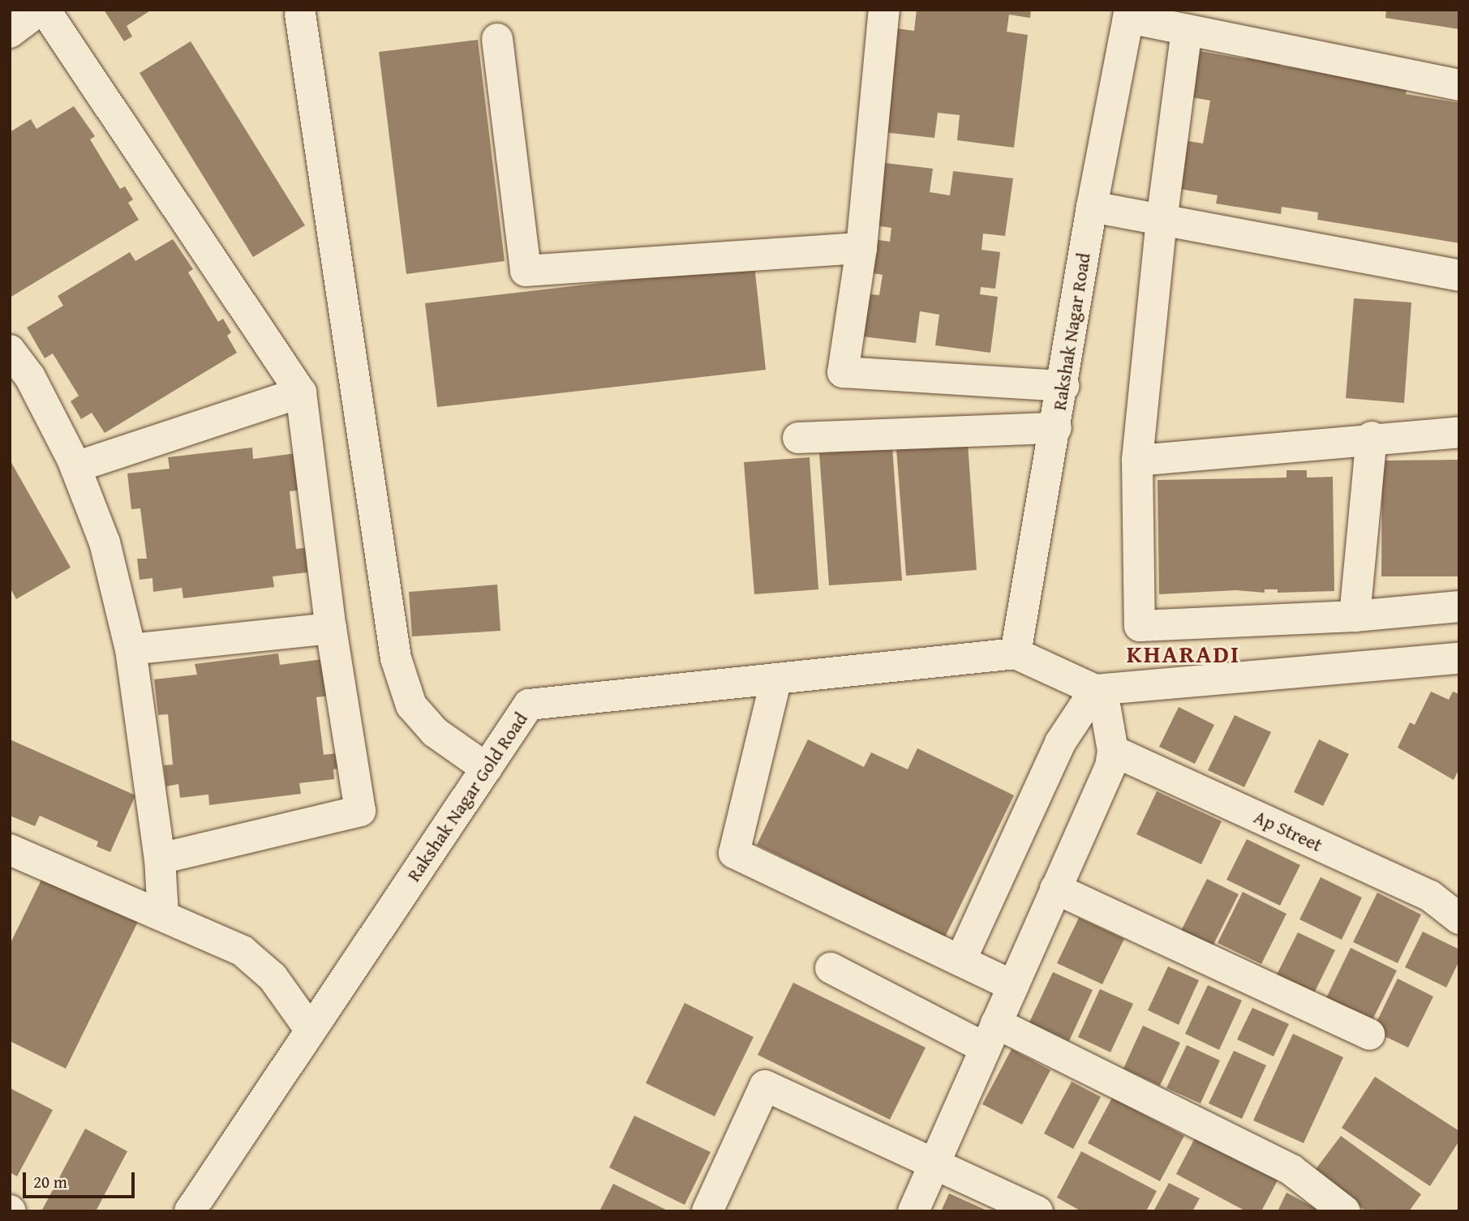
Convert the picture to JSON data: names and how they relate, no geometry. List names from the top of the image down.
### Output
{
  "streets": {
    "street": ["Rakshak Nagar Road", "Rakshak Nagar Gold Road", "Ap Street"]
  },
  "crossings": [
    ["Rakshak Nagar Road", "Rakshak Nagar Gold Road"]
  ],
  "districts": ["KHARADI"],
  "scale_bar": "20 m"
}
